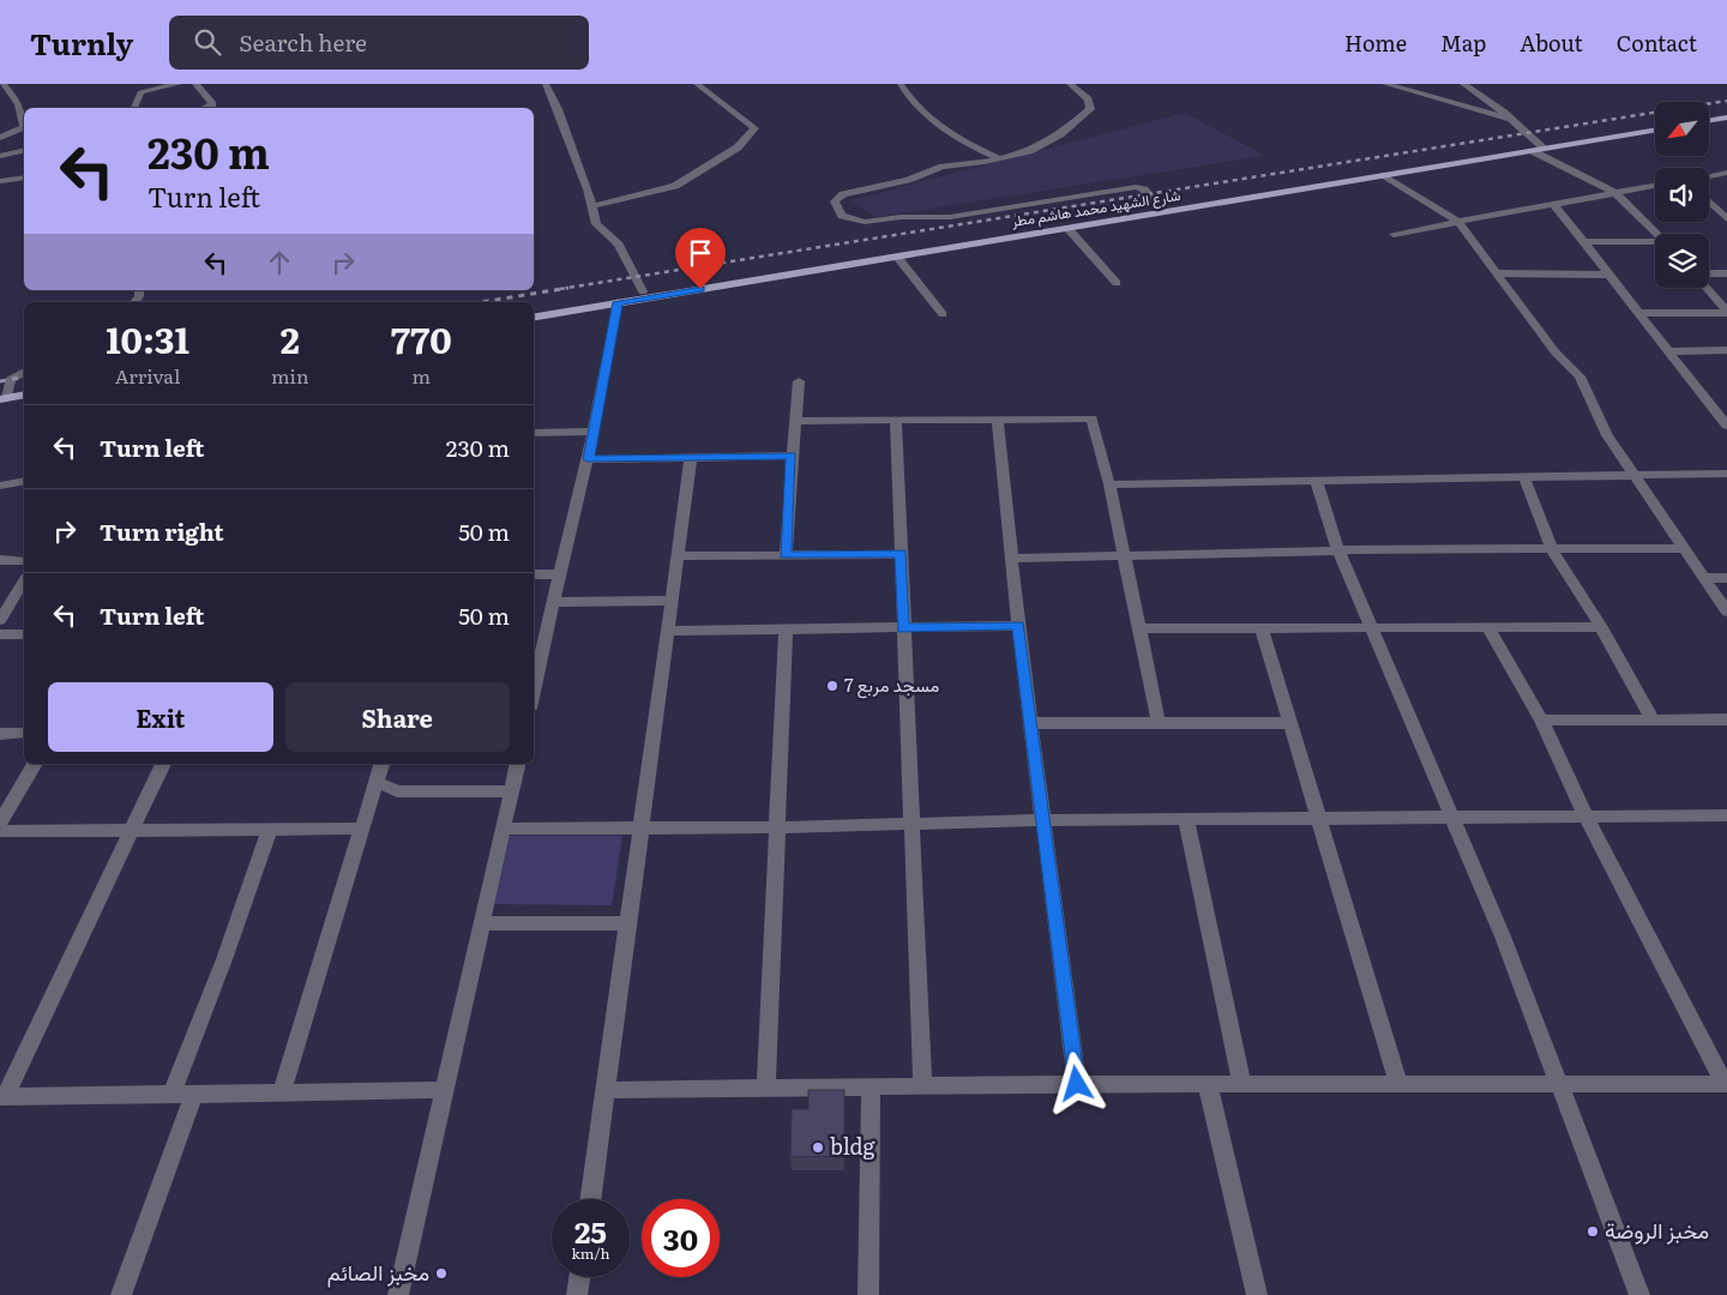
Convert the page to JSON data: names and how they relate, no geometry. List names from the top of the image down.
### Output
{
  "streets": {
    "main road": ["شارع الشهيد محمد هاشم مطر"]
  },
  "places": [
    "مسجد مربع 7",
    "bldg",
    "مخبز الروضة",
    "مخبز الصائم"
  ],
  "north": "bottom left",
  "page": {
    "header": "Turnly",
    "search": "Search here",
    "nav": [
      "Home",
      "Map",
      "About",
      "Contact"
    ],
    "turn": ["230 m", "Turn left"],
    "eta": [
      "10:31",
      "Arrival",
      "2",
      "min",
      "770",
      "m"
    ],
    "list": [
      {
        "name": "Turn left",
        "value": "230 m"
      },
      {
        "name": "Turn right",
        "value": "50 m"
      },
      {
        "name": "Turn left",
        "value": "50 m"
      }
    ],
    "buttons": ["Exit", "Share"],
    "speed": "25 km/h",
    "limit": "30"
  }
}
